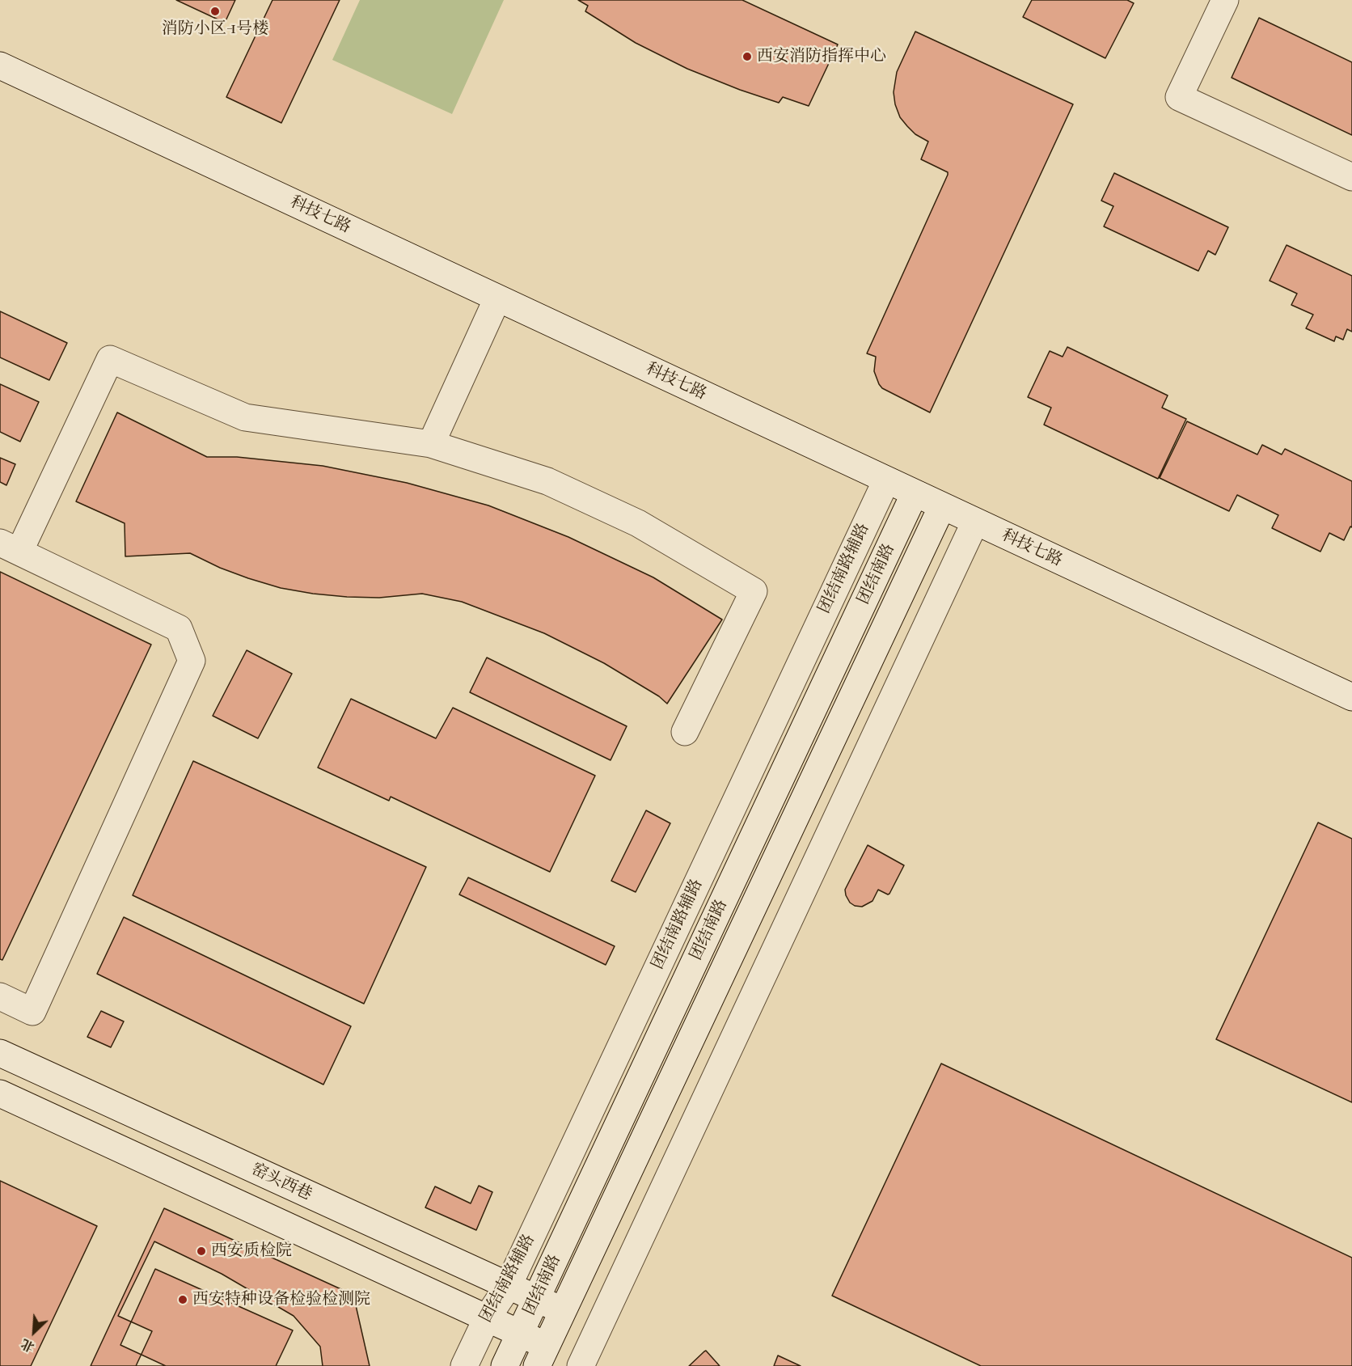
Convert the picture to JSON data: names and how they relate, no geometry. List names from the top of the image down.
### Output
{
  "streets": {
    "street": [
      "科技七路",
      "团结南路辅路",
      "团结南路",
      "窑头西巷"
    ]
  },
  "crossings": [
    ["科技七路", "团结南路辅路"],
    ["科技七路", "团结南路"],
    ["团结南路辅路", "窑头西巷"],
    ["团结南路", "窑头西巷"]
  ],
  "places": [
    "消防小区-1号楼",
    "西安消防指挥中心",
    "西安质检院",
    "西安特种设备检验检测院"
  ],
  "north": "bottom left"
}
